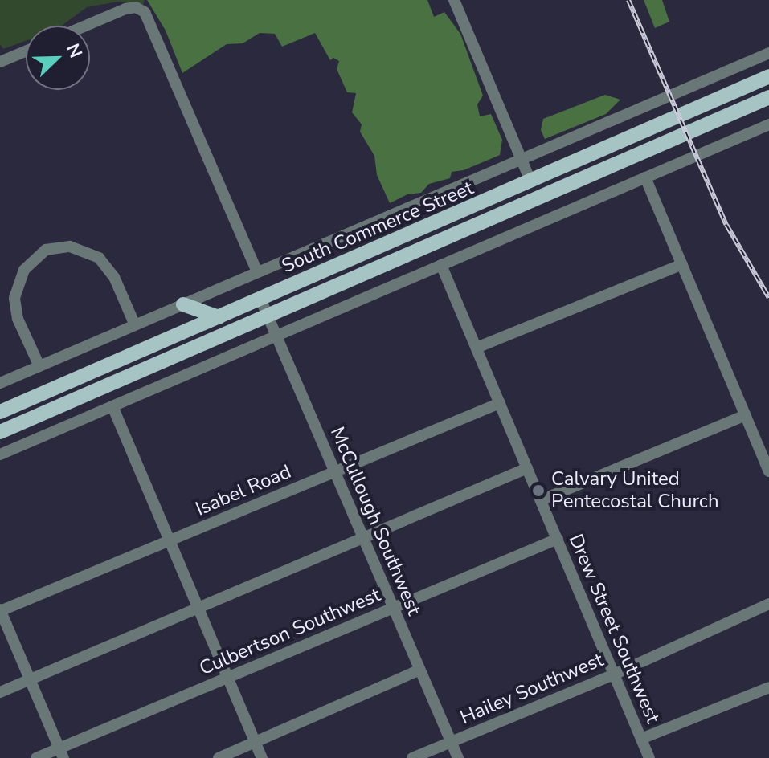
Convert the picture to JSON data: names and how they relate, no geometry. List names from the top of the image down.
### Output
{
  "streets": {
    "main road": ["South Commerce Street"],
    "street": [
      "Isabel Road",
      "McCullough Southwest",
      "Drew Street Southwest",
      "Culbertson Southwest",
      "Hailey Southwest"
    ]
  },
  "crossings": [
    ["South Commerce Street", "McCullough Southwest"],
    ["Isabel Road", "McCullough Southwest"],
    ["Isabel Road", "Drew Street Southwest"],
    ["McCullough Southwest", "Culbertson Southwest"],
    ["McCullough Southwest", "Hailey Southwest"],
    ["Drew Street Southwest", "Culbertson Southwest"],
    ["Drew Street Southwest", "Hailey Southwest"]
  ],
  "places": ["Calvary United Pentecostal Church"],
  "north": "top right"
}
